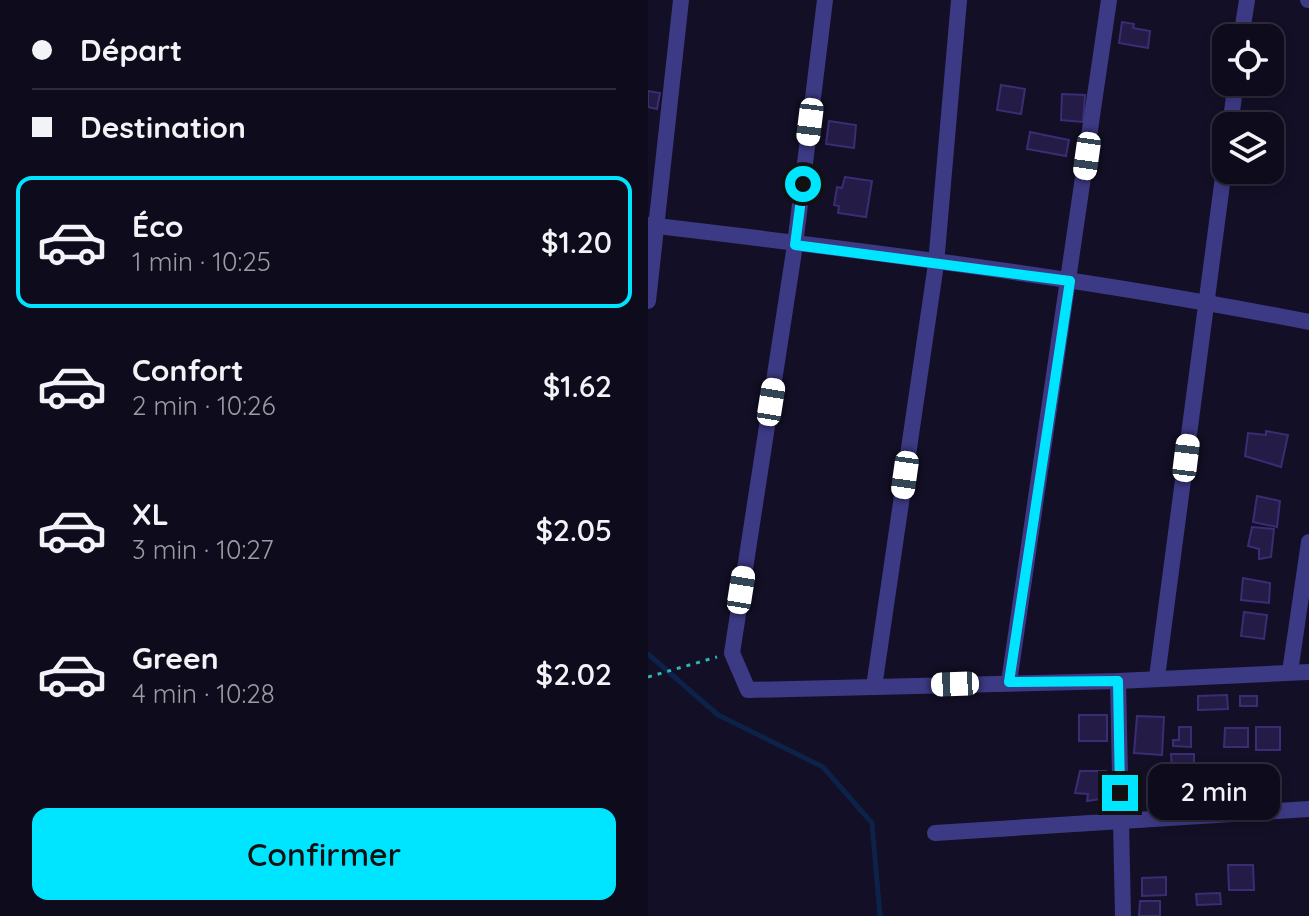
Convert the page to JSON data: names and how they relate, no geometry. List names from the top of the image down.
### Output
{
  "page": {
    "banner": ["Départ", "Destination"],
    "list": [
      {
        "name": "Éco",
        "note": "1 min · 10:25",
        "value": "$1.20"
      },
      {
        "name": "Confort",
        "note": "2 min · 10:26",
        "value": "$1.62"
      },
      {
        "name": "XL",
        "note": "3 min · 10:27",
        "value": "$2.05"
      },
      {
        "name": "Green",
        "note": "4 min · 10:28",
        "value": "$2.02"
      }
    ],
    "bubble": "2 min",
    "buttons": "Confirmer"
  }
}
